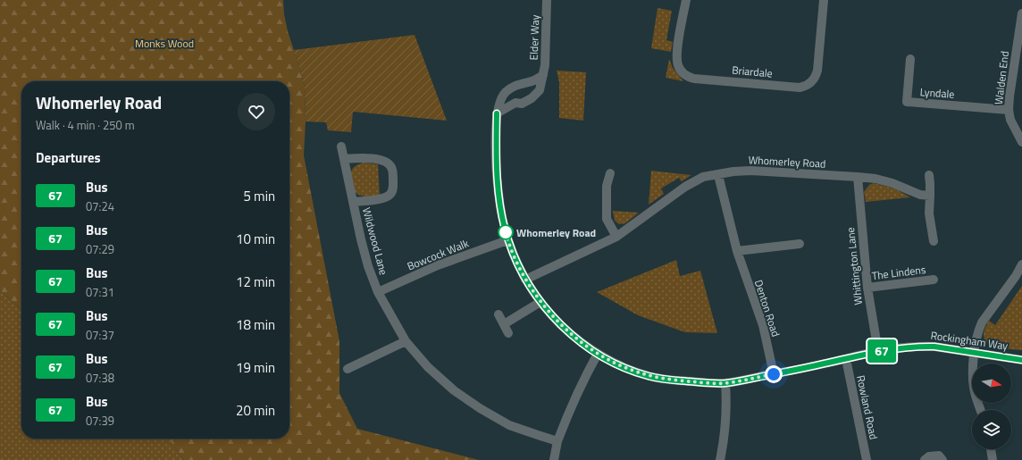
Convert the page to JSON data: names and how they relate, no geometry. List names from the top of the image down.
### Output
{
  "streets": {
    "street": [
      "Elder Way",
      "Briardale",
      "Walden End",
      "Lyndale",
      "Whomerley Road",
      "Wildwood Lane",
      "Bowcock Walk",
      "Whittington Lane",
      "The Lindens",
      "Denton Road",
      "Rockingham Way",
      "Rowland Road"
    ]
  },
  "crossings": [
    ["Elder Way", "Rockingham Way"],
    ["Walden End", "Lyndale"],
    ["Whomerley Road", "Whittington Lane"],
    ["Whomerley Road", "Denton Road"],
    ["Whomerley Road", "Rockingham Way"],
    ["Wildwood Lane", "Bowcock Walk"],
    ["Bowcock Walk", "Rockingham Way"],
    ["Whittington Lane", "The Lindens"],
    ["Whittington Lane", "Rockingham Way"],
    ["Denton Road", "Rockingham Way"],
    ["Rockingham Way", "Rowland Road"]
  ],
  "parks": ["Monks Wood"],
  "places": ["Whomerley Road"],
  "lines": ["bus line 67"],
  "north": "right",
  "page": {
    "on_map": "67",
    "heading": [
      ["Whomerley Road", "Walk · 4 min · 250 m"],
      "Departures"
    ],
    "list": [
      {
        "mark": "67",
        "name": "Bus",
        "note": "07:24",
        "value": "5 min"
      },
      {
        "mark": "67",
        "name": "Bus",
        "note": "07:29",
        "value": "10 min"
      },
      {
        "mark": "67",
        "name": "Bus",
        "note": "07:31",
        "value": "12 min"
      },
      {
        "mark": "67",
        "name": "Bus",
        "note": "07:37",
        "value": "18 min"
      },
      {
        "mark": "67",
        "name": "Bus",
        "note": "07:38",
        "value": "19 min"
      },
      {
        "mark": "67",
        "name": "Bus",
        "note": "07:39",
        "value": "20 min"
      }
    ]
  }
}
